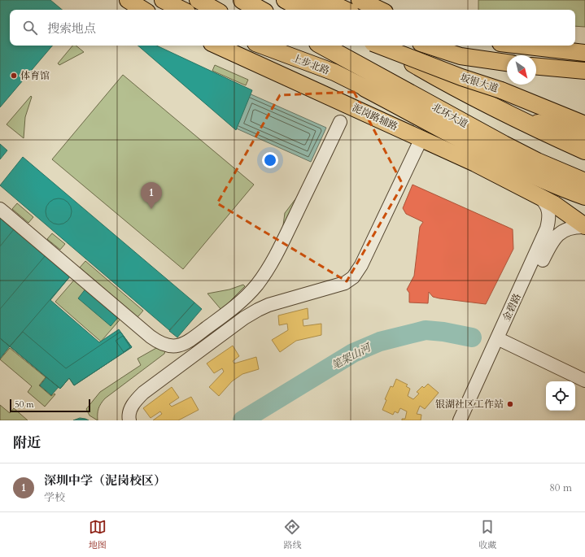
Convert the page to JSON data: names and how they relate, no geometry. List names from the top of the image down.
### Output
{
  "streets": {
    "highway": ["北环大道"],
    "main road": ["上步北路", "坂银大道", "泥岗路辅路"],
    "street": ["金碧路"]
  },
  "crossings": [
    ["泥岗路辅路", "金碧路"]
  ],
  "water": ["笔架山河"],
  "places": ["体育馆", "银湖社区工作站"],
  "scale_bar": "50 m",
  "north": "bottom right",
  "page": {
    "search": "搜索地点",
    "pins": "1",
    "scale": "50 m",
    "heading": "附近",
    "list": [
      {
        "mark": "1",
        "name": "深圳中学（泥岗校区）",
        "note": "学校",
        "value": "80 m"
      }
    ],
    "nav": ["地图", "路线", "收藏"]
  }
}
